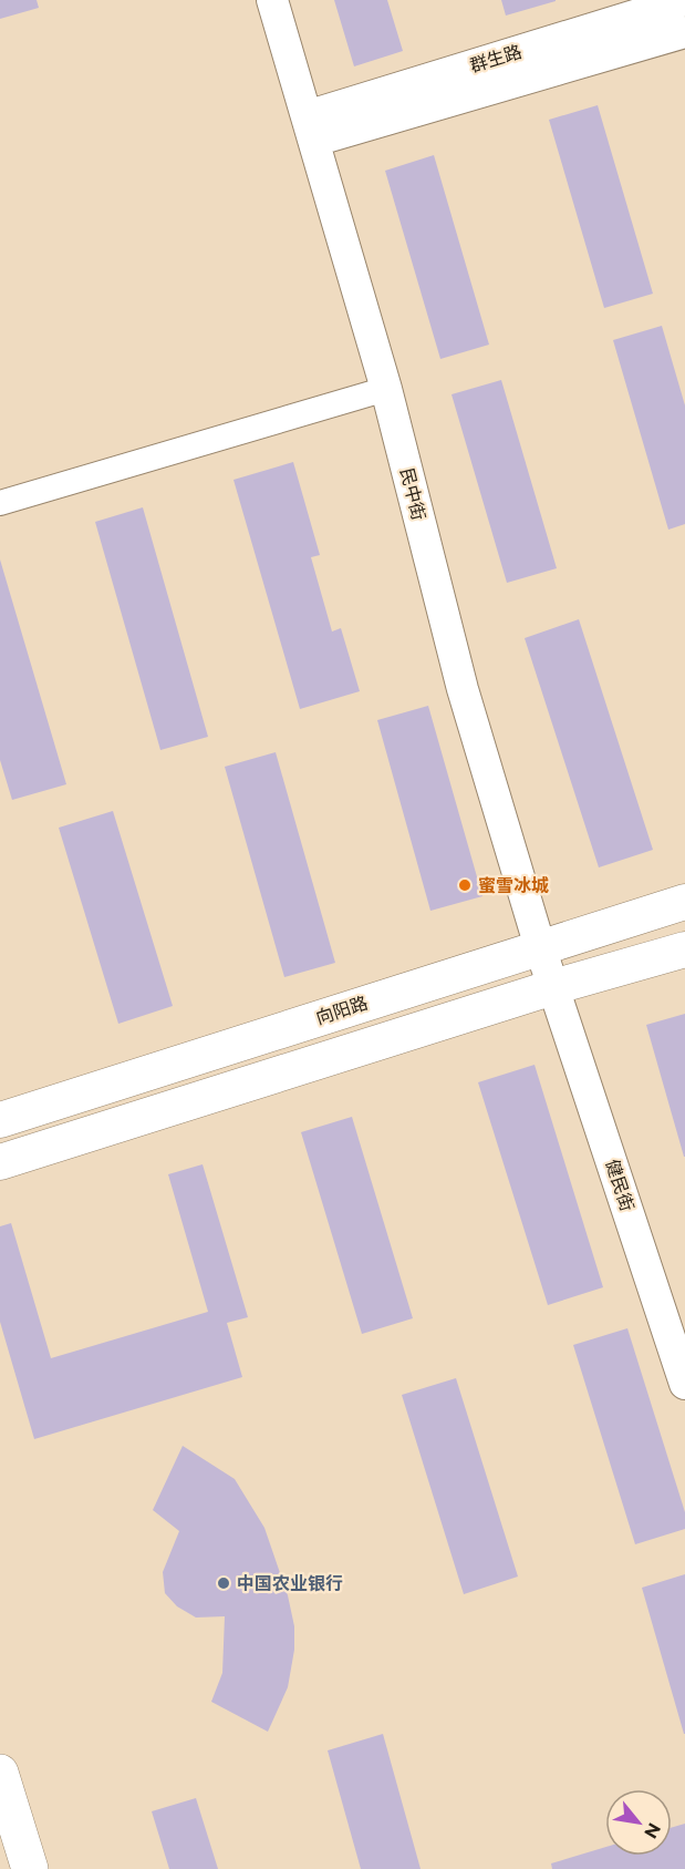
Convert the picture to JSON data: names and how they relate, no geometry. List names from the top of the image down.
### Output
{
  "streets": {
    "main road": ["向阳路"],
    "street": ["群生路", "民中街", "健民街"]
  },
  "crossings": [
    ["群生路", "民中街"],
    ["民中街", "向阳路"],
    ["民中街", "健民街"]
  ],
  "places": ["蜜雪冰城", "中国农业银行"],
  "north": "bottom right"
}
